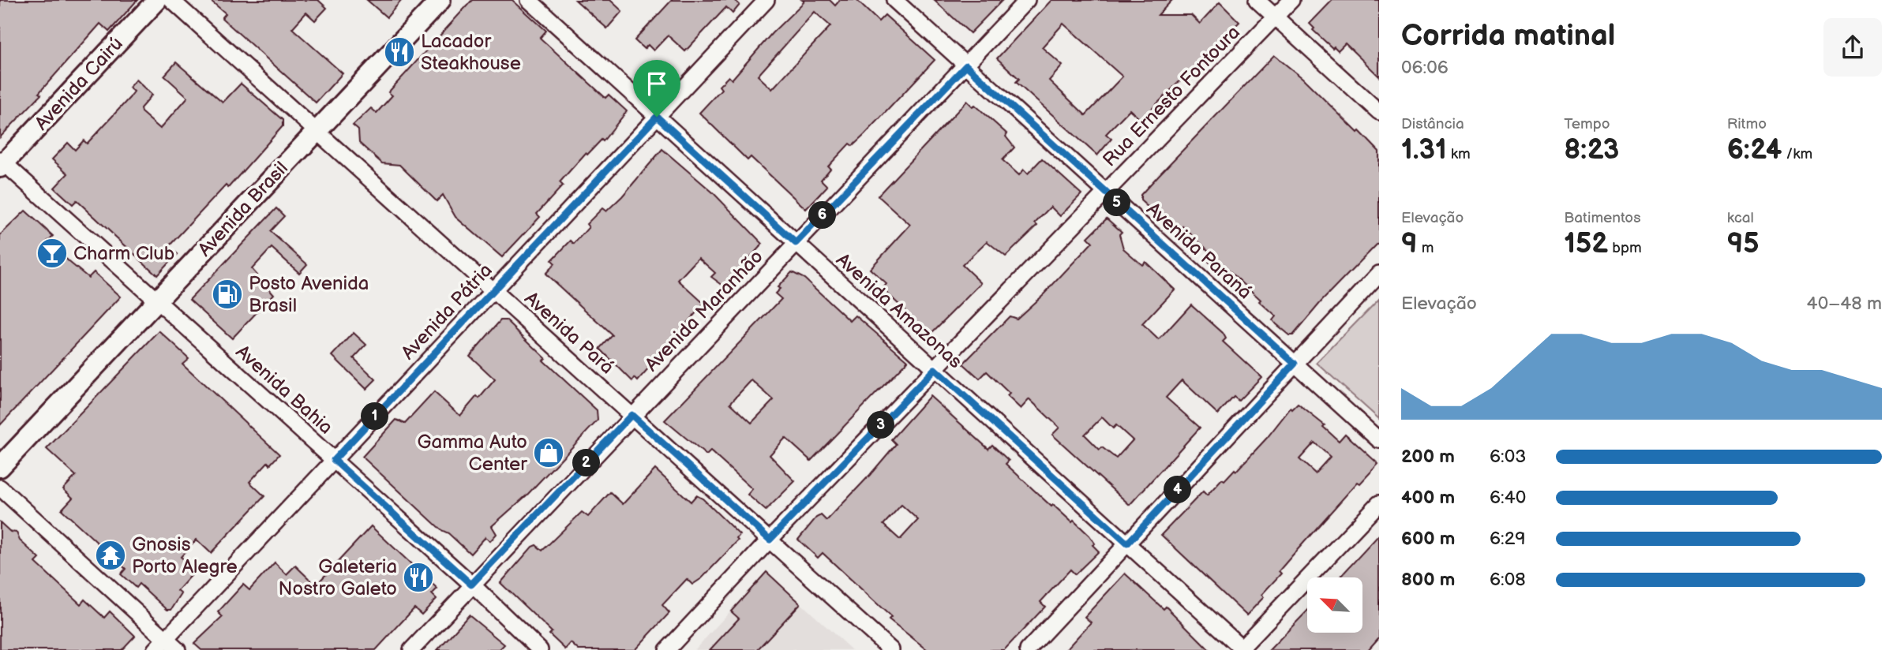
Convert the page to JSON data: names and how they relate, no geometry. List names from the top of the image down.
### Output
{
  "streets": {
    "main road": ["Avenida Cairú", "Avenida Brasil"],
    "street": [
      "Rua Ernesto Fontoura",
      "Avenida Paraná",
      "Avenida Maranhão",
      "Avenida Amazonas",
      "Avenida Pátria",
      "Avenida Pará",
      "Avenida Bahia"
    ]
  },
  "crossings": [
    ["Avenida Cairú", "Avenida Bahia"],
    ["Rua Ernesto Fontoura", "Avenida Paraná"],
    ["Rua Ernesto Fontoura", "Avenida Amazonas"],
    ["Rua Ernesto Fontoura", "Avenida Pará"],
    ["Avenida Brasil", "Avenida Pará"],
    ["Avenida Brasil", "Avenida Bahia"],
    ["Avenida Paraná", "Avenida Maranhão"],
    ["Avenida Maranhão", "Avenida Amazonas"],
    ["Avenida Maranhão", "Avenida Pará"],
    ["Avenida Maranhão", "Avenida Bahia"],
    ["Avenida Amazonas", "Avenida Pátria"],
    ["Avenida Pátria", "Avenida Pará"],
    ["Avenida Pátria", "Avenida Bahia"]
  ],
  "places": {
    "restaurant": ["Lacador Steakhouse", "Galeteria Nostro Galeto"],
    "bar": ["Charm Club"],
    "fuel station": ["Posto Avenida Brasil"],
    "shop": ["Gamma Auto Center"],
    "temple": ["Gnosis Porto Alegre"]
  },
  "north": "top left",
  "page": {
    "heading": ["Corrida matinal", "06:06"],
    "stats": [
      ["Distância", "1.31 km"],
      ["Tempo", "8:23"],
      ["Ritmo", "6:24 /km"],
      ["Elevação", "9 m"],
      ["Batimentos", "152 bpm"],
      ["kcal", "95"]
    ],
    "pins": [
      "5",
      "6",
      "1",
      "3",
      "2",
      "4"
    ],
    "chart": ["Elevação", "40–48 m"],
    "list": [
      {
        "name": "200 m",
        "note": "6:03"
      },
      {
        "name": "400 m",
        "note": "6:40"
      },
      {
        "name": "600 m",
        "note": "6:29"
      },
      {
        "name": "800 m",
        "note": "6:08"
      }
    ]
  }
}
